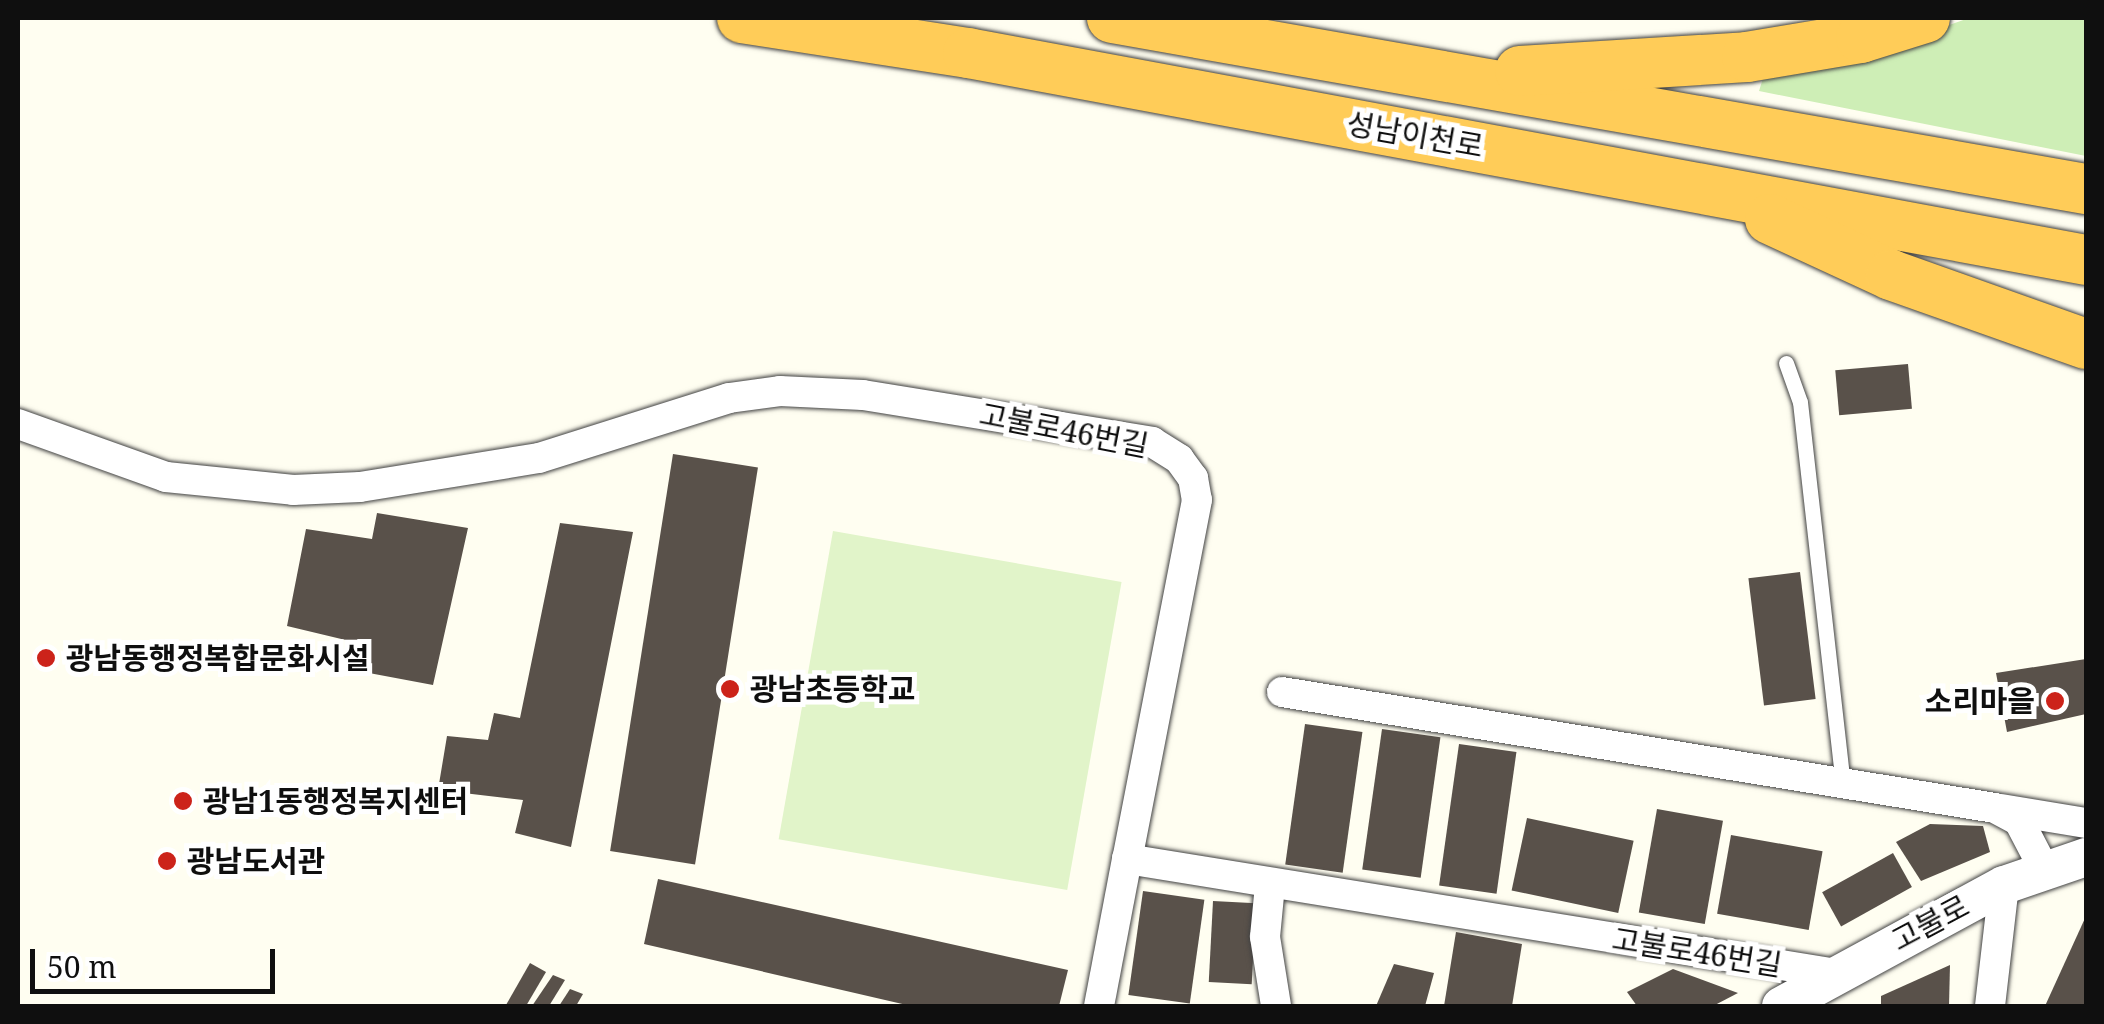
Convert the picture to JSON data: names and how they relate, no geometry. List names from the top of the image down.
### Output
{
  "streets": {
    "highway": ["성남이천로"],
    "street": ["고불로46번길", "고불로"]
  },
  "crossings": [
    ["고불로46번길", "고불로"]
  ],
  "places": [
    "광남동행정복합문화시설",
    "광남초등학교",
    "소리마을",
    "광남1동행정복지센터",
    "광남도서관"
  ],
  "scale_bar": "50 m"
}
